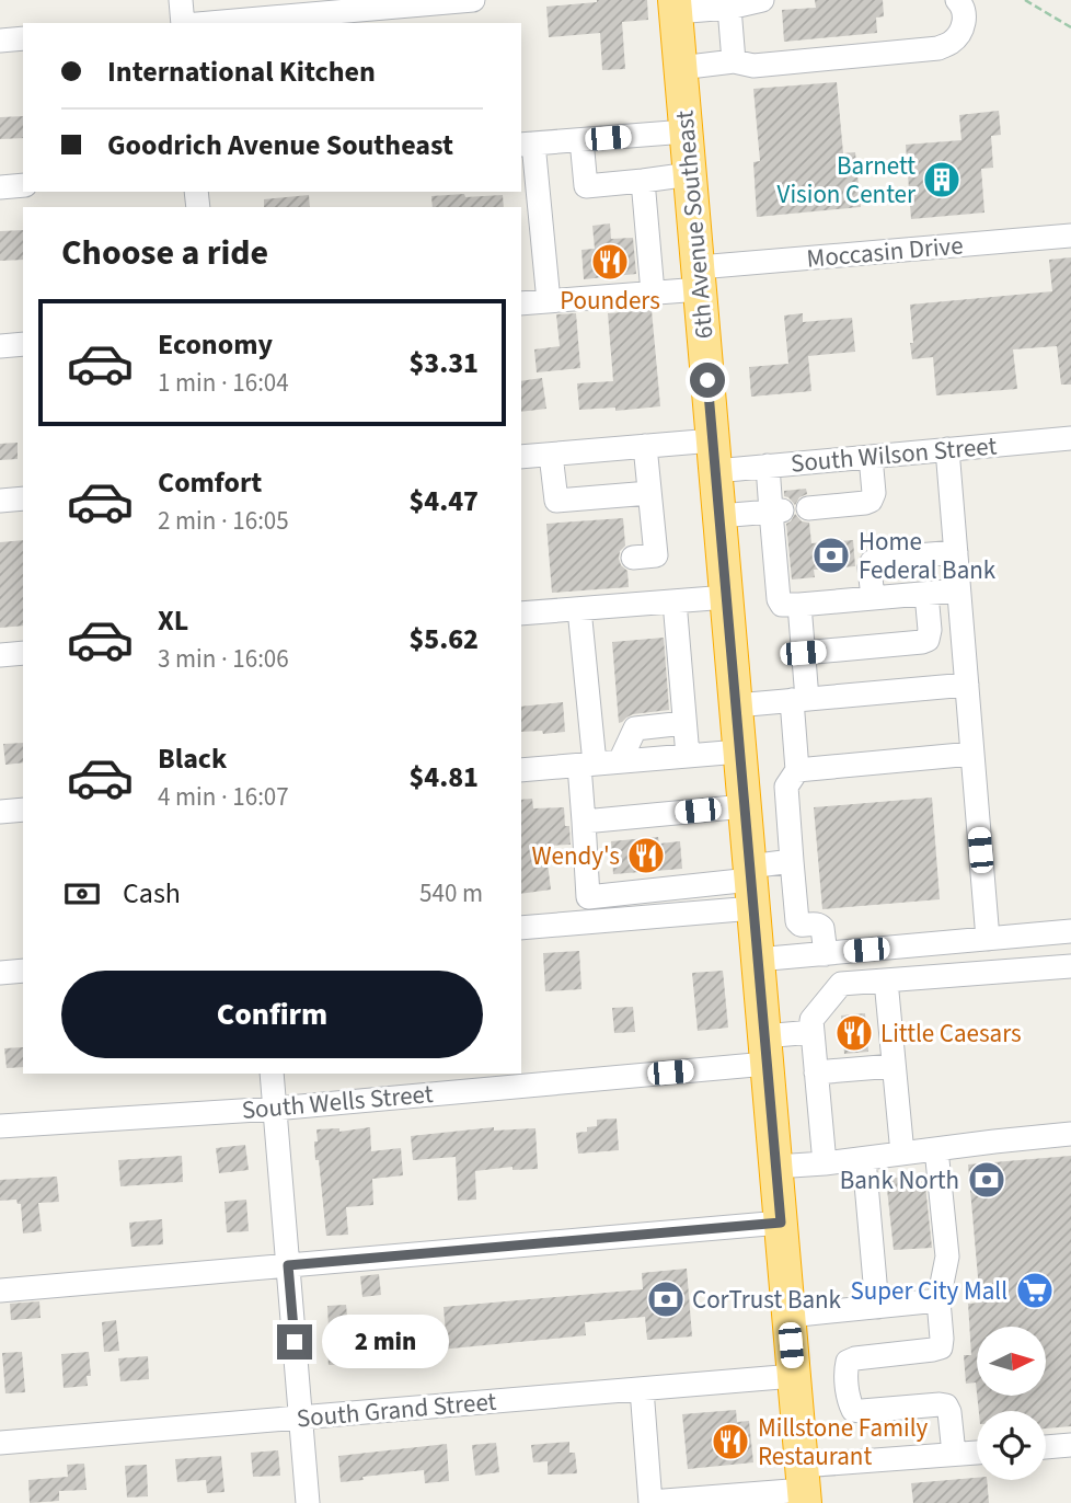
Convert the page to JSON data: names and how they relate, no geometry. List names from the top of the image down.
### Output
{
  "streets": {
    "highway": ["6th Avenue Southeast"],
    "street": [
      "Moccasin Drive",
      "South Wilson Street",
      "South Wells Street",
      "South Grand Street"
    ]
  },
  "crossings": [
    ["6th Avenue Southeast", "Moccasin Drive"],
    ["6th Avenue Southeast", "South Wilson Street"],
    ["6th Avenue Southeast", "South Wells Street"],
    ["6th Avenue Southeast", "South Grand Street"]
  ],
  "places": {
    "building": ["Barnett Vision Center"],
    "restaurant": [
      "Pounders",
      "Wendy's",
      "Little Caesars",
      "Millstone Family Restaurant"
    ],
    "bank": ["Home Federal Bank", "Bank North", "CorTrust Bank"],
    "supermarket": ["Super City Mall"]
  },
  "north": "right",
  "page": {
    "banner": ["International Kitchen", "Goodrich Avenue Southeast"],
    "heading": "Choose a ride",
    "list": [
      {
        "name": "Economy",
        "note": "1 min · 16:04",
        "value": "$3.31"
      },
      {
        "name": "Comfort",
        "note": "2 min · 16:05",
        "value": "$4.47"
      },
      {
        "name": "XL",
        "note": "3 min · 16:06",
        "value": "$5.62"
      },
      {
        "name": "Black",
        "note": "4 min · 16:07",
        "value": "$4.81"
      }
    ],
    "pay": ["Cash", "540 m"],
    "buttons": "Confirm",
    "bubble": "2 min"
  }
}
